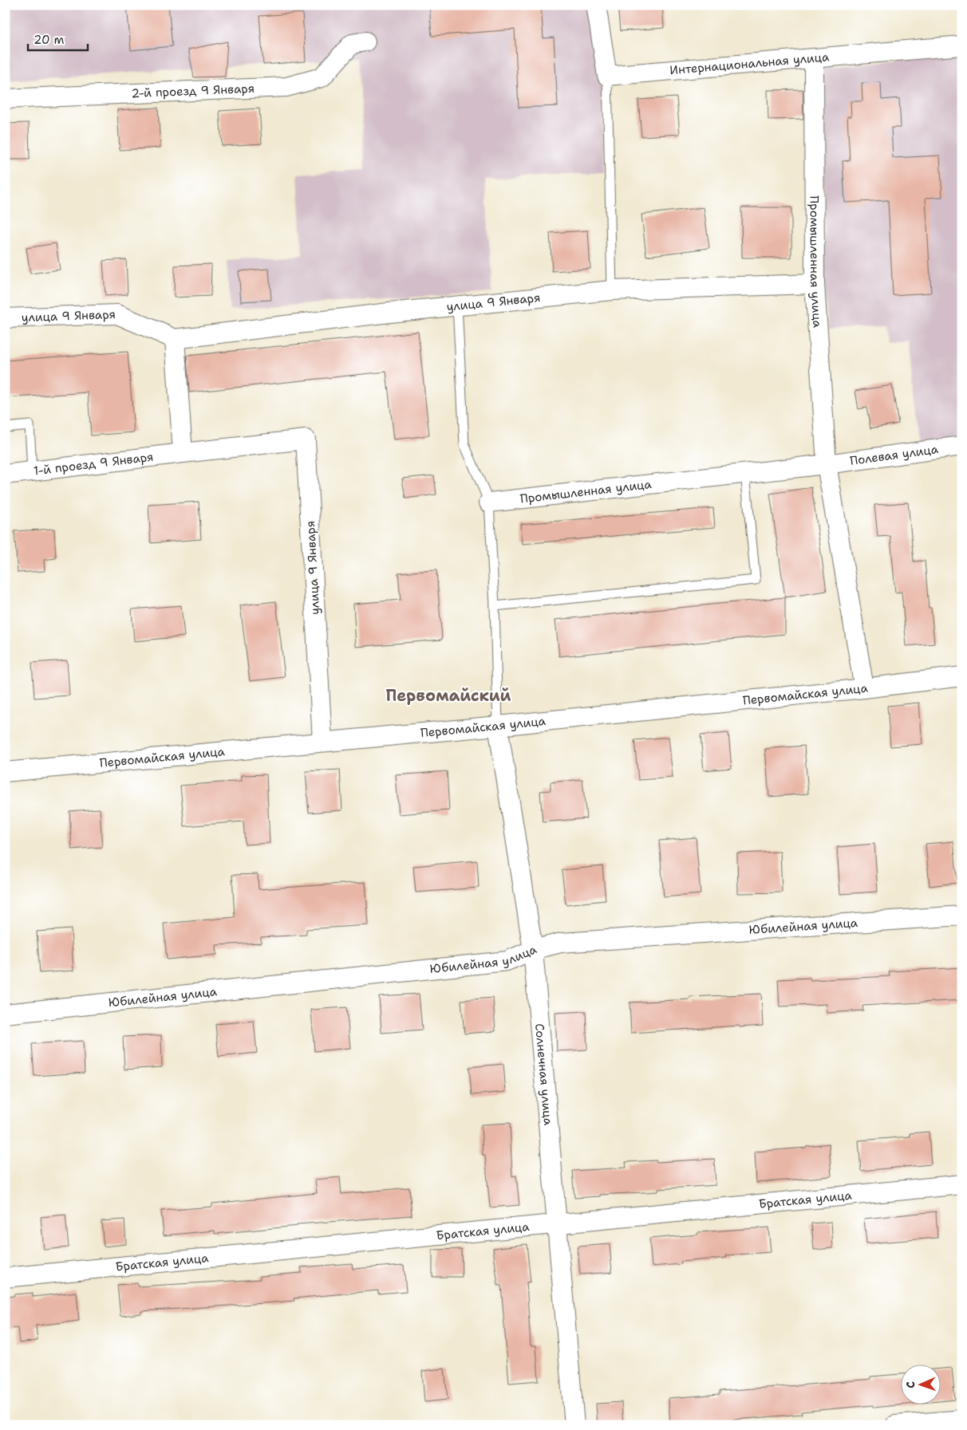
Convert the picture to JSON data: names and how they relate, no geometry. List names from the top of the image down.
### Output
{
  "streets": {
    "street": [
      "Интернациональная улица",
      "2-й проезд 9 Января",
      "Промышленная улица",
      "улица 9 Января",
      "Полевая улица",
      "1-й проезд 9 Января",
      "Первомайская улица",
      "Юбилейная улица",
      "Солнечная улица",
      "Братская улица"
    ]
  },
  "crossings": [
    ["Интернациональная улица", "Промышленная улица"],
    ["Промышленная улица", "улица 9 Января"],
    ["Промышленная улица", "Полевая улица"],
    ["Промышленная улица", "Первомайская улица"],
    ["улица 9 Января", "1-й проезд 9 Января"],
    ["улица 9 Января", "Первомайская улица"],
    ["Первомайская улица", "Солнечная улица"],
    ["Юбилейная улица", "Солнечная улица"],
    ["Солнечная улица", "Братская улица"]
  ],
  "districts": ["Первомайский"],
  "scale_bar": "20 m",
  "north": "left"
}
